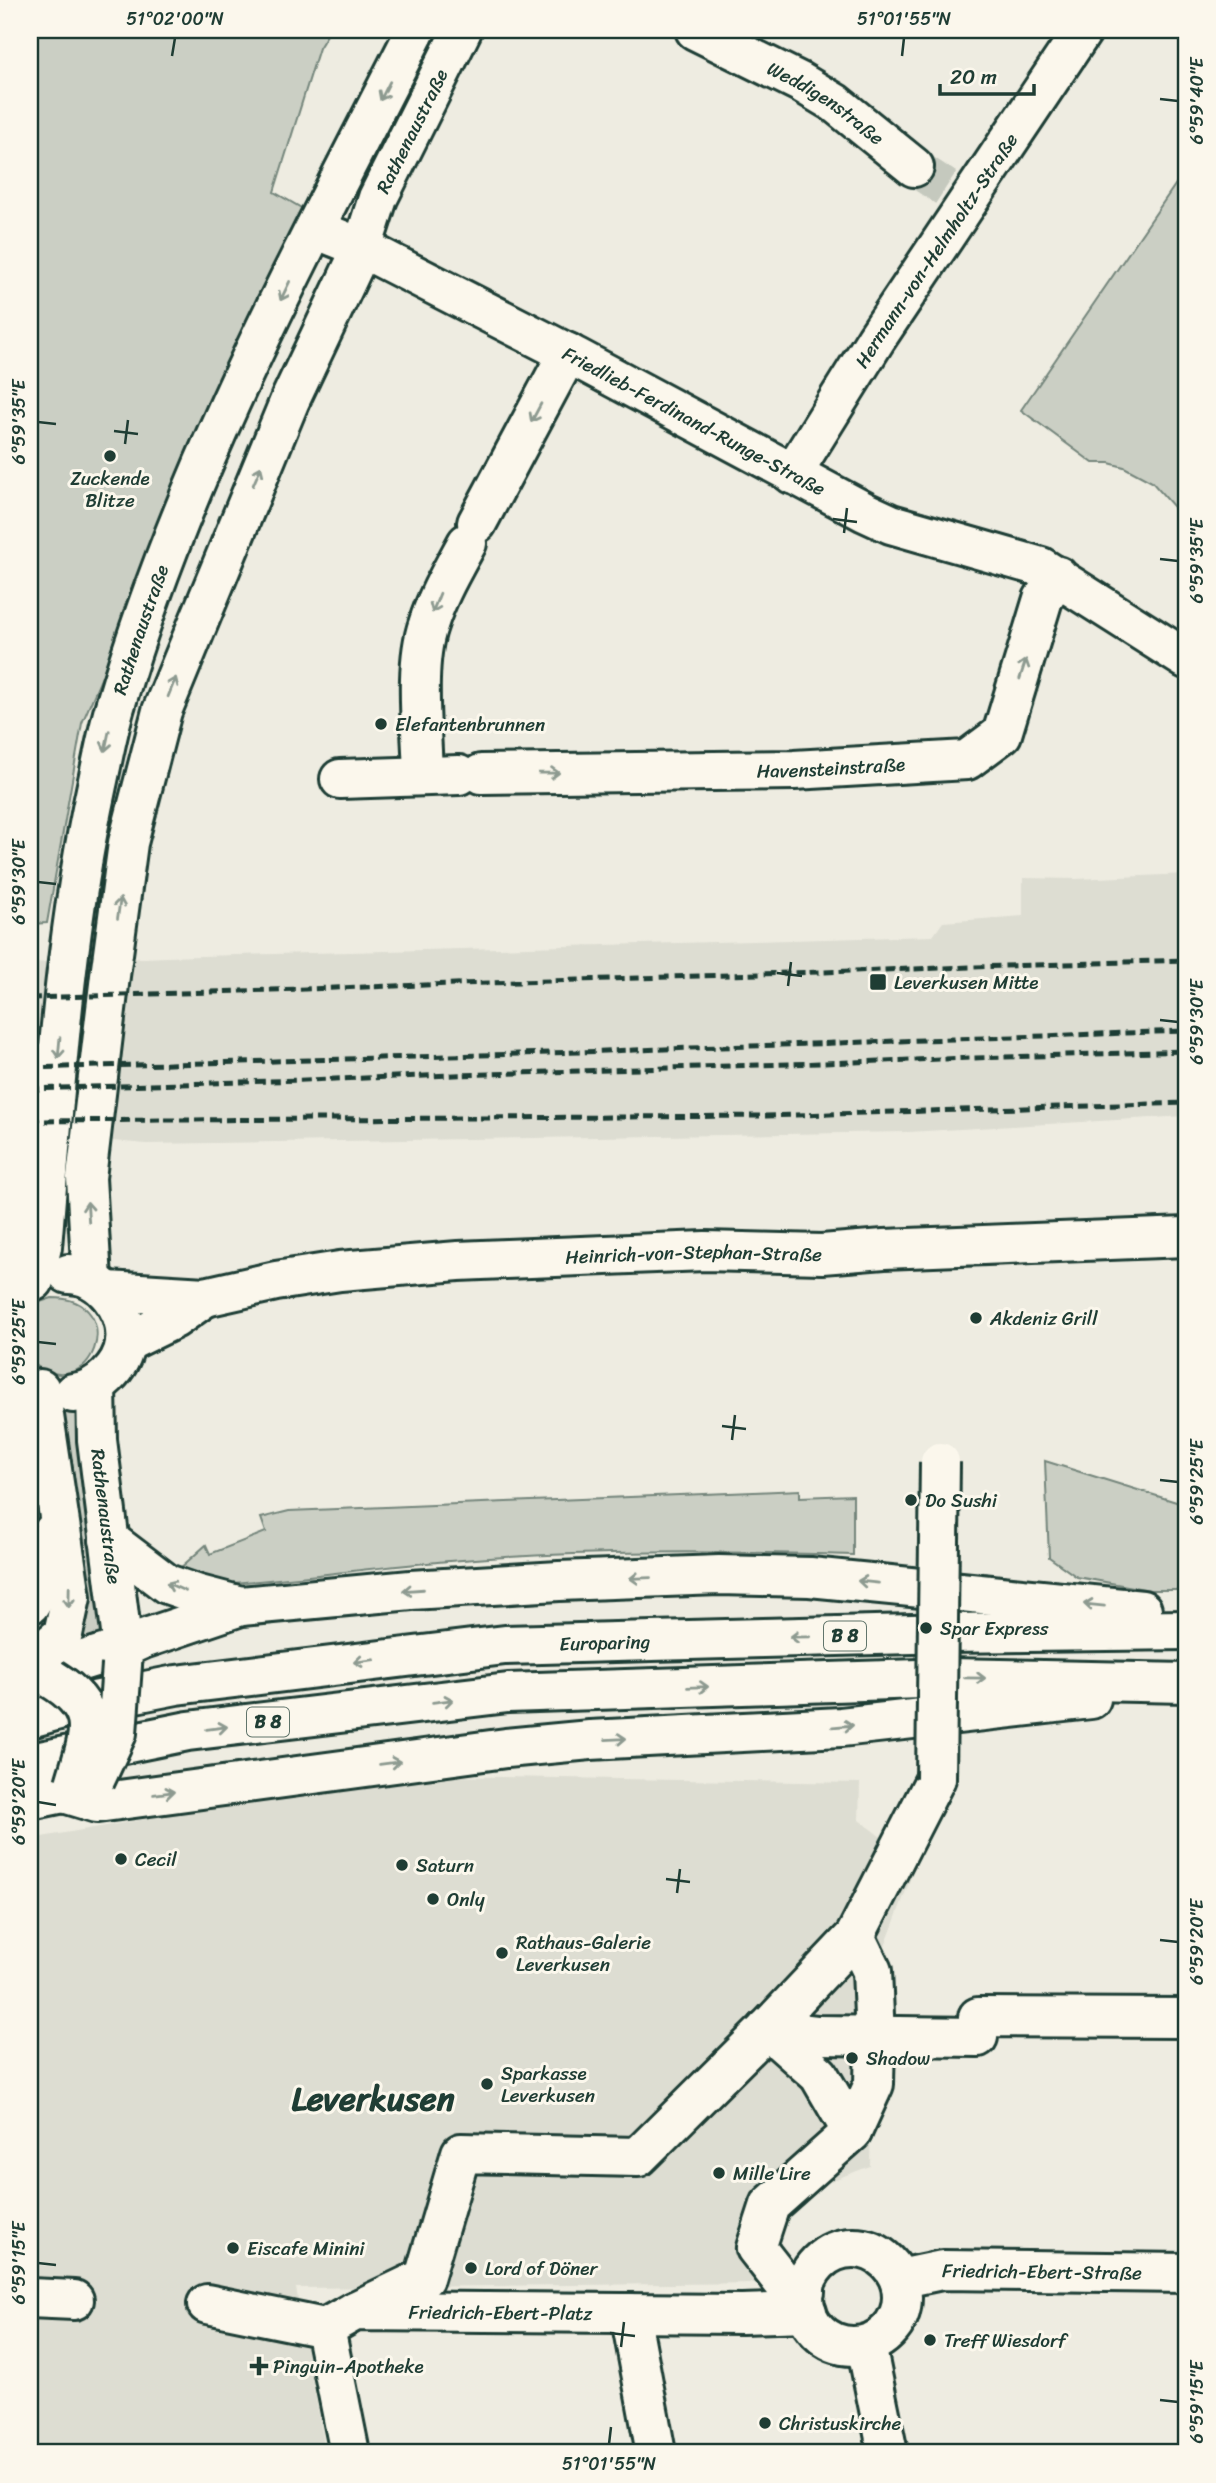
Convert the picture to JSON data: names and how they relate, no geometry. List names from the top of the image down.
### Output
{
  "streets": {
    "main road": [
      "Weddigenstraße",
      "Rathenaustraße",
      "Hermann-von-Helmholtz-Straße",
      "Friedlieb-Ferdinand-Runge-Straße",
      "Havensteinstraße",
      "Heinrich-von-Stephan-Straße",
      "B 8",
      "Europaring",
      "Friedrich-Ebert-Straße",
      "Friedrich-Ebert-Platz"
    ]
  },
  "crossings": [
    ["Rathenaustraße", "Friedlieb-Ferdinand-Runge-Straße"],
    ["Rathenaustraße", "Heinrich-von-Stephan-Straße"],
    ["Hermann-von-Helmholtz-Straße", "Friedlieb-Ferdinand-Runge-Straße"],
    ["Friedlieb-Ferdinand-Runge-Straße", "Havensteinstraße"],
    ["Friedrich-Ebert-Straße", "Friedrich-Ebert-Platz"]
  ],
  "one_way": ["Havensteinstraße"],
  "districts": ["Leverkusen"],
  "places": {
    "other": [
      "Zuckende Blitze",
      "Elefantenbrunnen",
      "Akdeniz Grill",
      "Do Sushi",
      "Spar Express",
      "Cecil",
      "Saturn",
      "Only",
      "Rathaus-Galerie Leverkusen",
      "Shadow",
      "Sparkasse Leverkusen",
      "Mille Lire",
      "Eiscafe Minini",
      "Lord of Döner",
      "Treff Wiesdorf",
      "Christuskirche"
    ],
    "transit": ["Leverkusen Mitte"],
    "health": ["Pinguin-Apotheke"]
  },
  "scale_bar": "20 m",
  "coordinates": [
    "51°02'00\"N",
    "51°01'55\"N",
    "6°59'40\"E",
    "6°59'35\"E",
    "6°59'30\"E",
    "6°59'25\"E",
    "6°59'20\"E",
    "6°59'15\"E"
  ]
}
